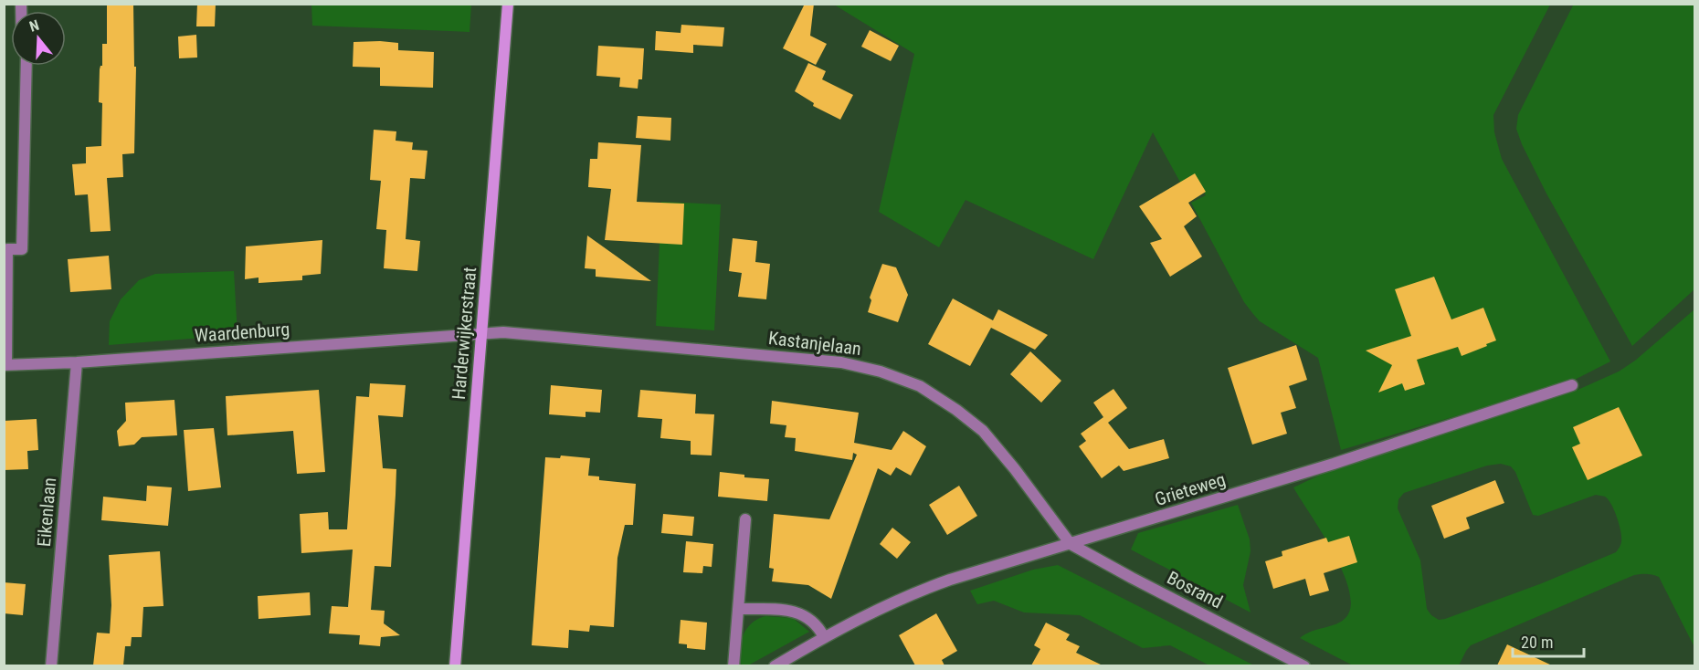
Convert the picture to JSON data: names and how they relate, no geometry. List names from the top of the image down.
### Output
{
  "streets": {
    "main road": ["Harderwijkerstraat"],
    "street": [
      "Waardenburg",
      "Kastanjelaan",
      "Grieteweg",
      "Eikenlaan",
      "Bosrand"
    ]
  },
  "crossings": [
    ["Waardenburg", "Harderwijkerstraat"],
    ["Waardenburg", "Kastanjelaan"],
    ["Waardenburg", "Eikenlaan"],
    ["Harderwijkerstraat", "Kastanjelaan"],
    ["Kastanjelaan", "Grieteweg"],
    ["Kastanjelaan", "Bosrand"],
    ["Grieteweg", "Bosrand"]
  ],
  "scale_bar": "20 m",
  "north": "top"
}
